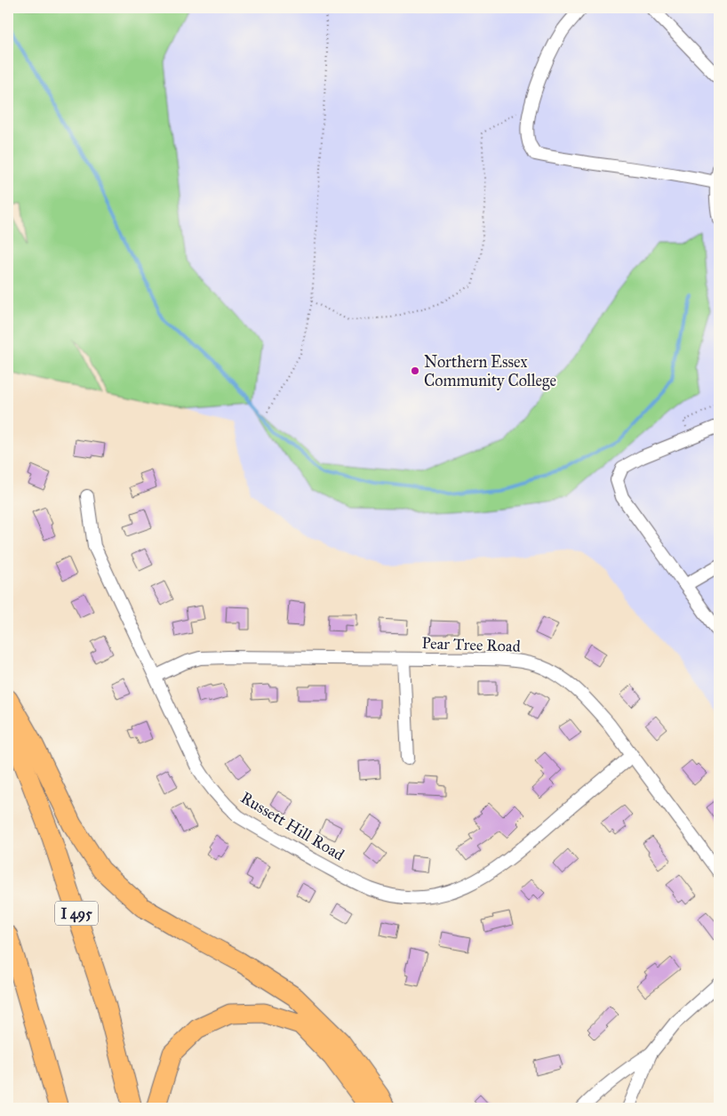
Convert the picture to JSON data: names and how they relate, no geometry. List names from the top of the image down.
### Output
{
  "streets": {
    "highway": ["I 495"],
    "street": ["Pear Tree Road", "Russett Hill Road"]
  },
  "crossings": [
    ["Pear Tree Road", "Russett Hill Road"]
  ],
  "places": ["Northern Essex Community College"]
}
